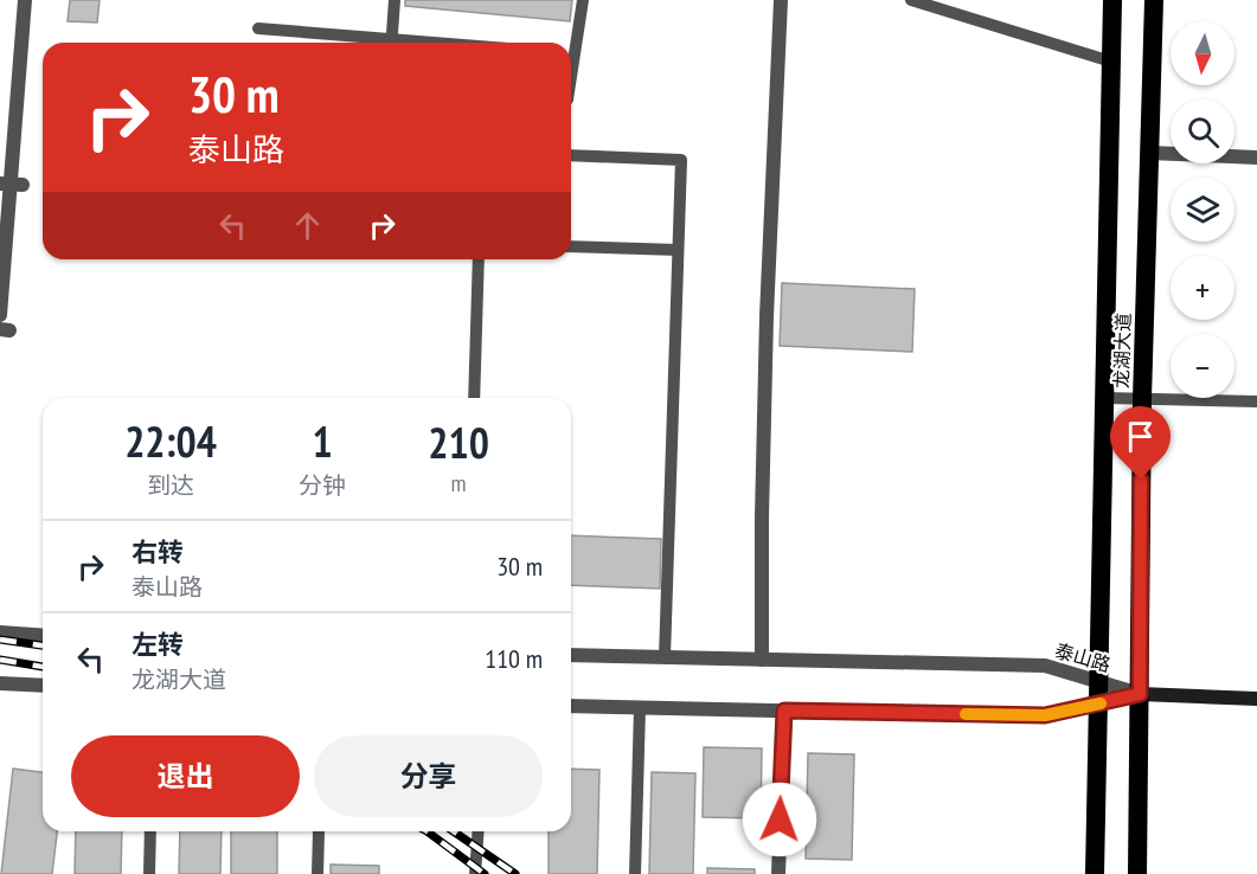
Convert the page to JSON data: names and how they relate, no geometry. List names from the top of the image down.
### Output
{
  "streets": {
    "highway": ["龙湖大道"],
    "street": ["泰山路"]
  },
  "crossings": [
    ["龙湖大道", "泰山路"]
  ],
  "north": "bottom",
  "page": {
    "map_buttons": ["+", "−"],
    "turn": ["30 m", "泰山路"],
    "eta": [
      "22:04",
      "到达",
      "1",
      "分钟",
      "210",
      "m"
    ],
    "list": [
      {
        "name": "右转",
        "note": "泰山路",
        "value": "30 m"
      },
      {
        "name": "左转",
        "note": "龙湖大道",
        "value": "110 m"
      }
    ],
    "buttons": ["退出", "分享"]
  }
}
